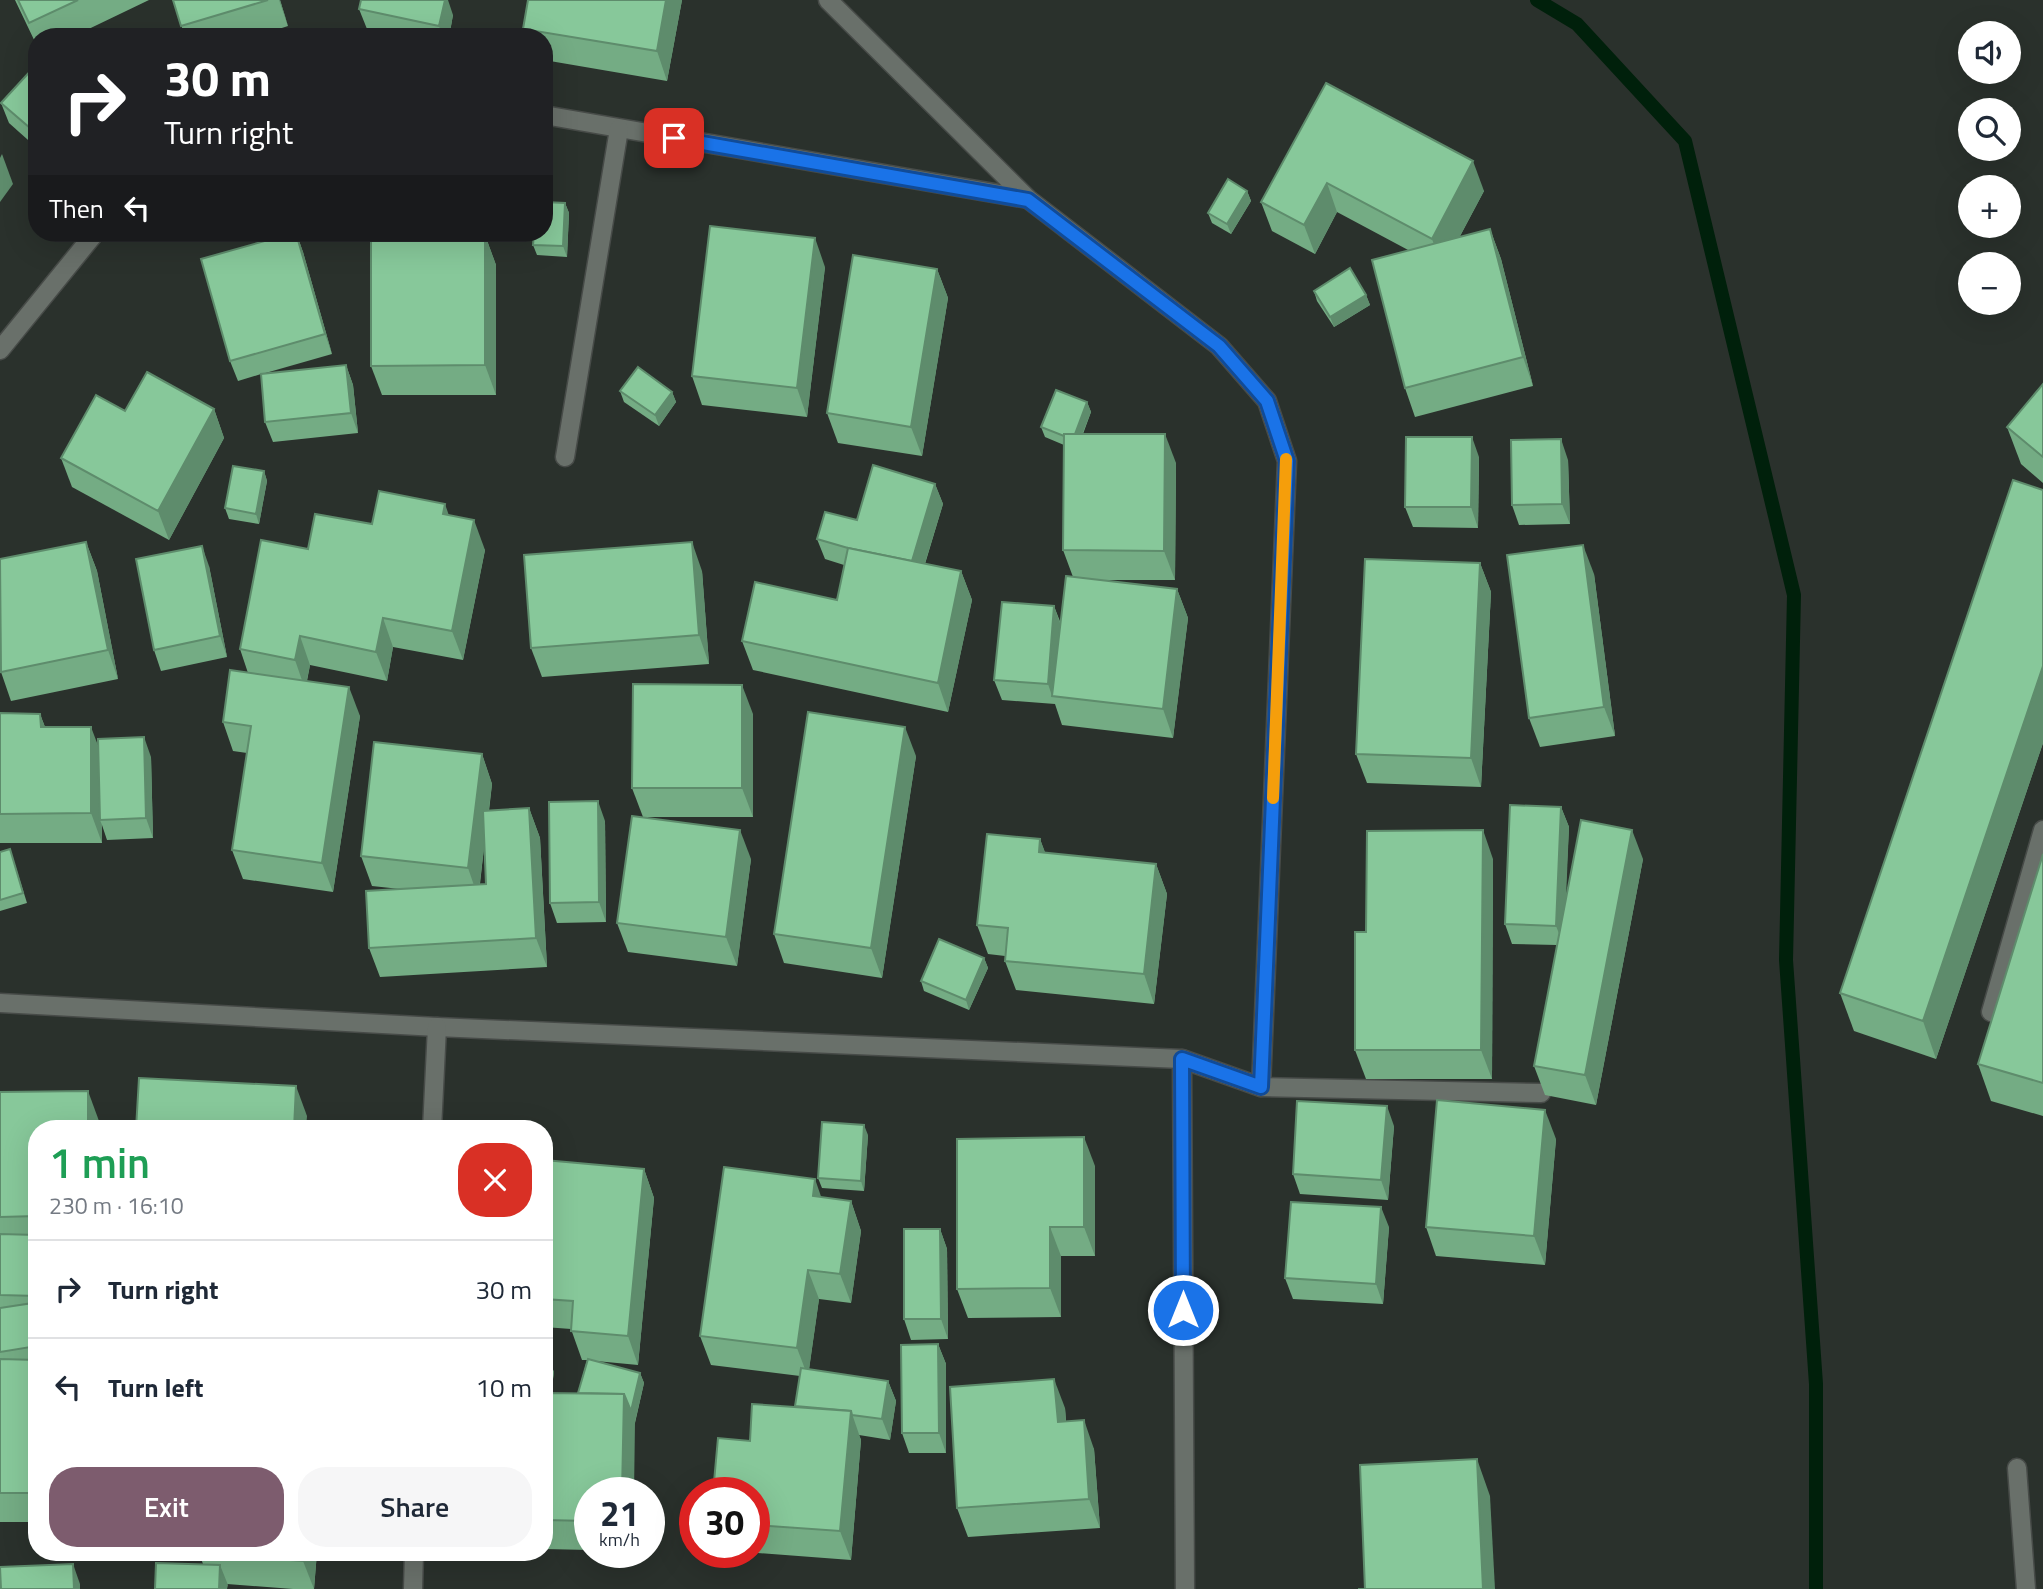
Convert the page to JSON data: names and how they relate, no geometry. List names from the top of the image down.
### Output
{
  "page": {
    "map_buttons": ["+", "−"],
    "turn": ["30 m", "Turn right"],
    "then": "Then",
    "heading": ["1 min", "230 m · 16:10"],
    "list": [
      {
        "name": "Turn right",
        "value": "30 m"
      },
      {
        "name": "Turn left",
        "value": "10 m"
      }
    ],
    "buttons": ["Exit", "Share"],
    "speed": "21 km/h",
    "limit": "30"
  }
}
